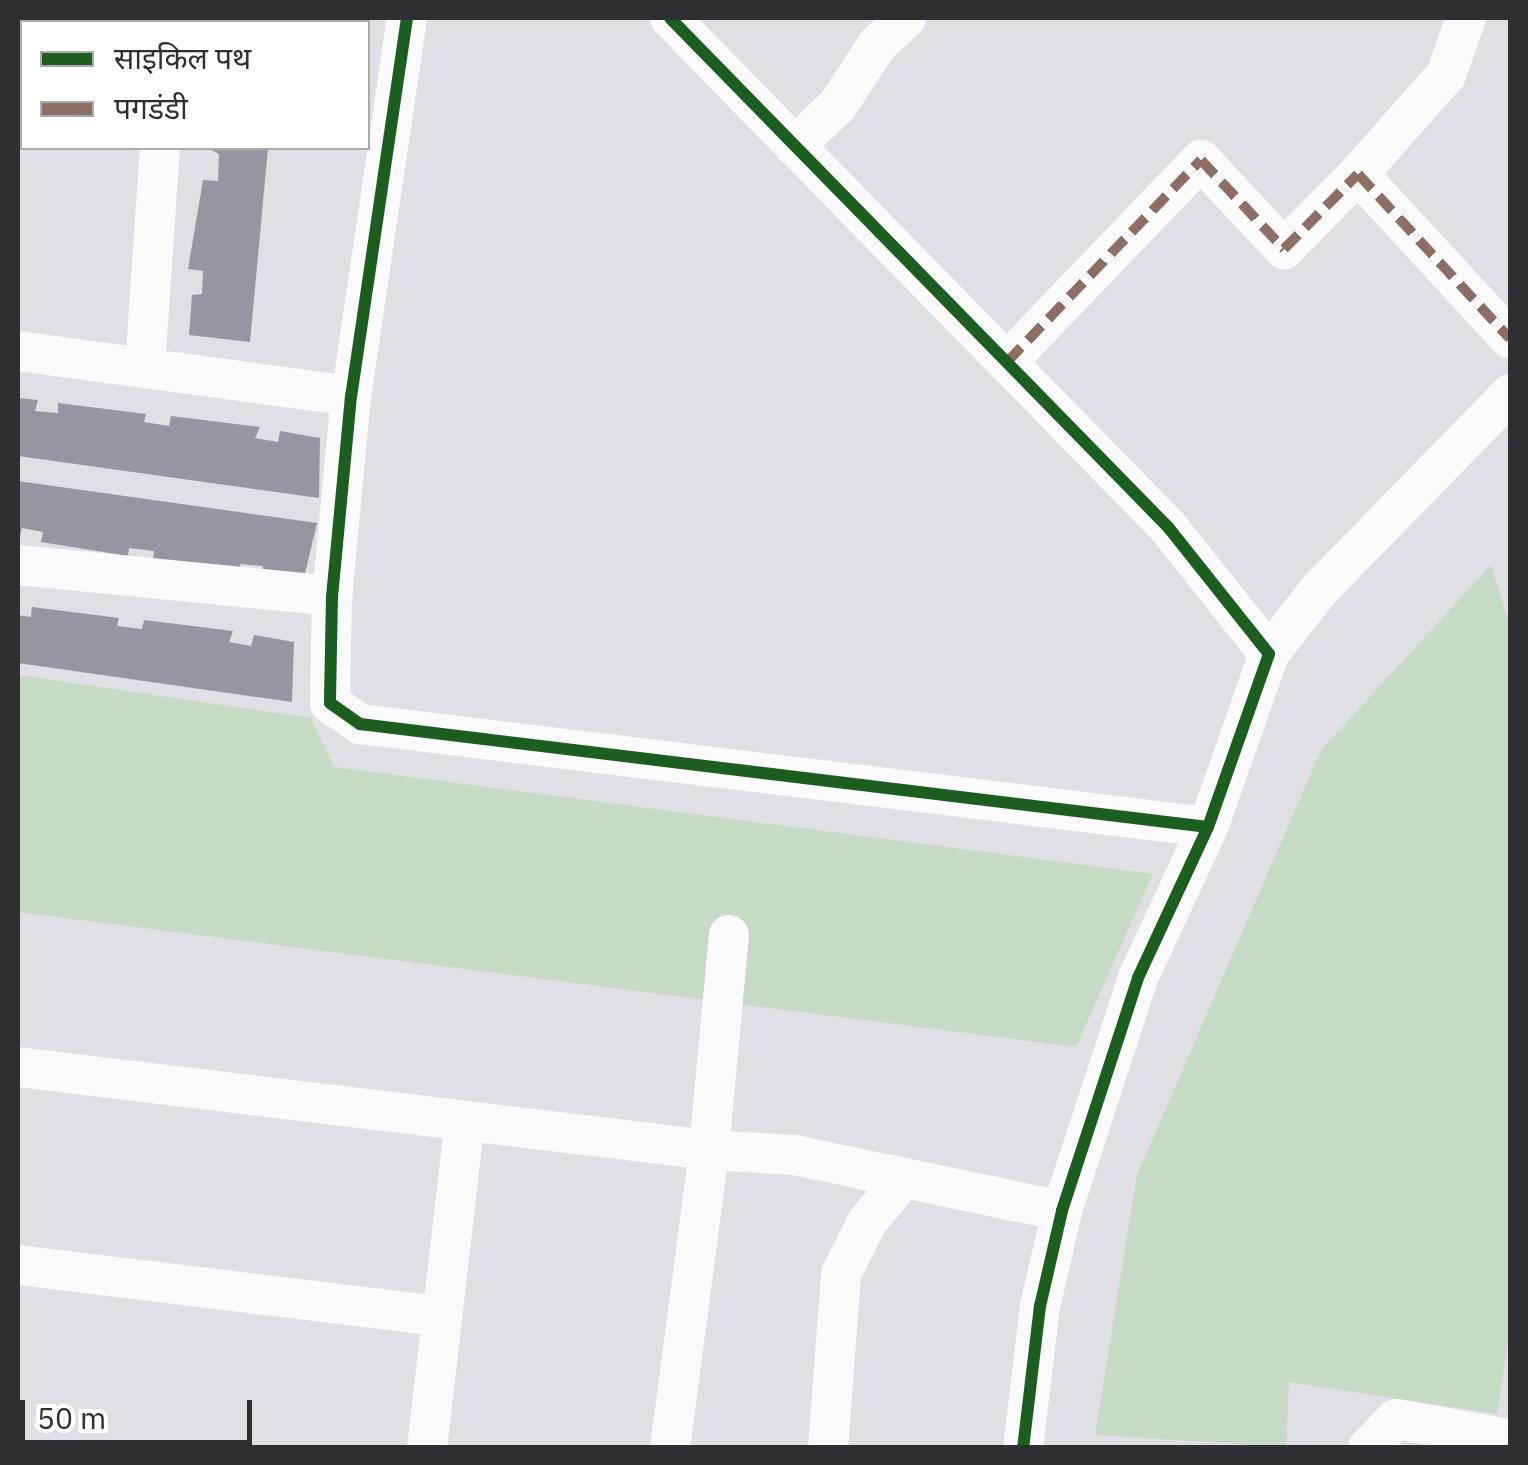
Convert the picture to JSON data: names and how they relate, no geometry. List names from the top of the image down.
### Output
{
  "legend": ["साइकिल पथ", "पगडंडी"],
  "scale_bar": "50 m"
}
